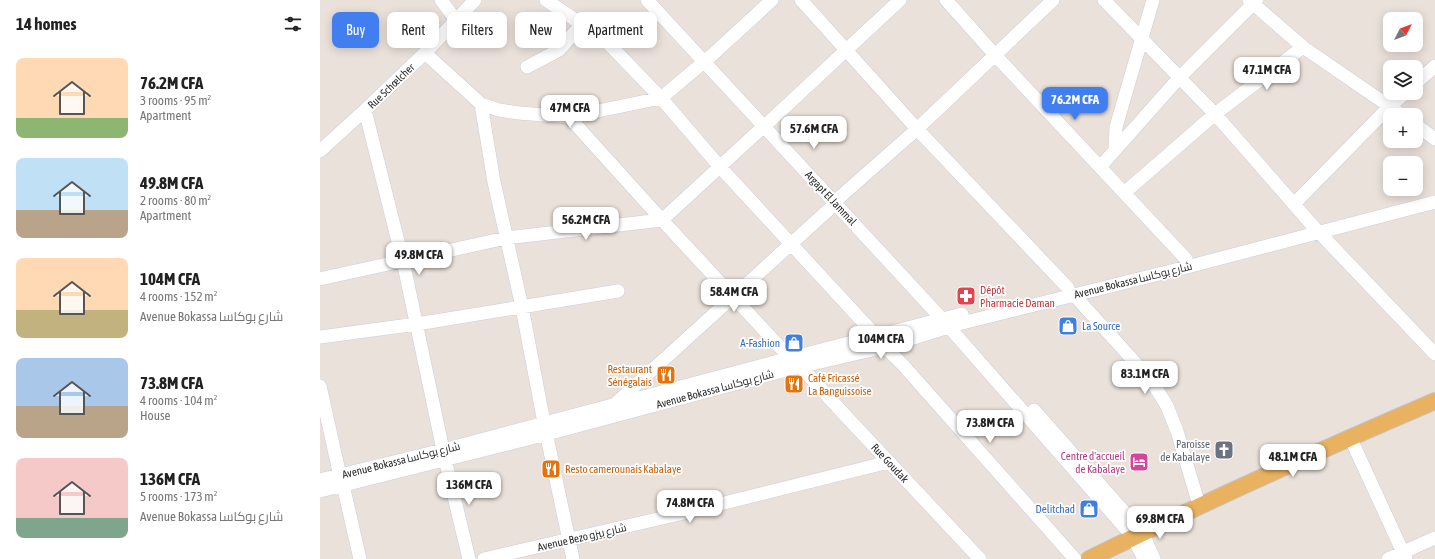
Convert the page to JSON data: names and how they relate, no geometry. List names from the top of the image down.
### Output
{
  "streets": {
    "street": [
      "Rue Schœlcher",
      "Argapt El Jammal",
      "Avenue Bokassa شارع بوكاسا",
      "Rue Goudak",
      "Avenue Bezo شارع بيزو"
    ]
  },
  "crossings": [
    ["Argapt El Jammal", "Avenue Bokassa شارع بوكاسا"],
    ["Avenue Bokassa شارع بوكاسا", "Rue Goudak"],
    ["Rue Goudak", "Avenue Bezo شارع بيزو"]
  ],
  "places": {
    "pharmacy": ["Dépôt Pharmacie Daman"],
    "shop": ["La Source", "A-Fashion", "Delitchad"],
    "restaurant": ["Restaurant Sénégalais", "Café Fricassé La Banguissoise", "Resto camerounais Kabalaye"],
    "church": ["Paroisse de Kabalaye"],
    "hotel": ["Centre d'accueil de Kabalaye"]
  },
  "north": "top right",
  "page": {
    "heading": "14 homes",
    "map_buttons": ["+", "−"],
    "chip": [
      "Buy",
      "Rent",
      "Filters",
      "New",
      "Apartment"
    ],
    "list": [
      {
        "name": "76.2M CFA",
        "note": "3 rooms · 95 m² · Apartment"
      },
      {
        "name": "49.8M CFA",
        "note": "2 rooms · 80 m² · Apartment"
      },
      {
        "name": "104M CFA",
        "note": "4 rooms · 152 m² · Avenue Bokassa شارع بوكاسا"
      },
      {
        "name": "73.8M CFA",
        "note": "4 rooms · 104 m² · House"
      },
      {
        "name": "136M CFA",
        "note": "5 rooms · 173 m² · Avenue Bokassa شارع بوكاسا"
      }
    ],
    "price": [
      "47.1M CFA",
      "76.2M CFA",
      "47M CFA",
      "57.6M CFA",
      "56.2M CFA",
      "49.8M CFA",
      "58.4M CFA",
      "104M CFA",
      "83.1M CFA",
      "73.8M CFA",
      "48.1M CFA",
      "136M CFA",
      "74.8M CFA",
      "69.8M CFA"
    ]
  }
}
